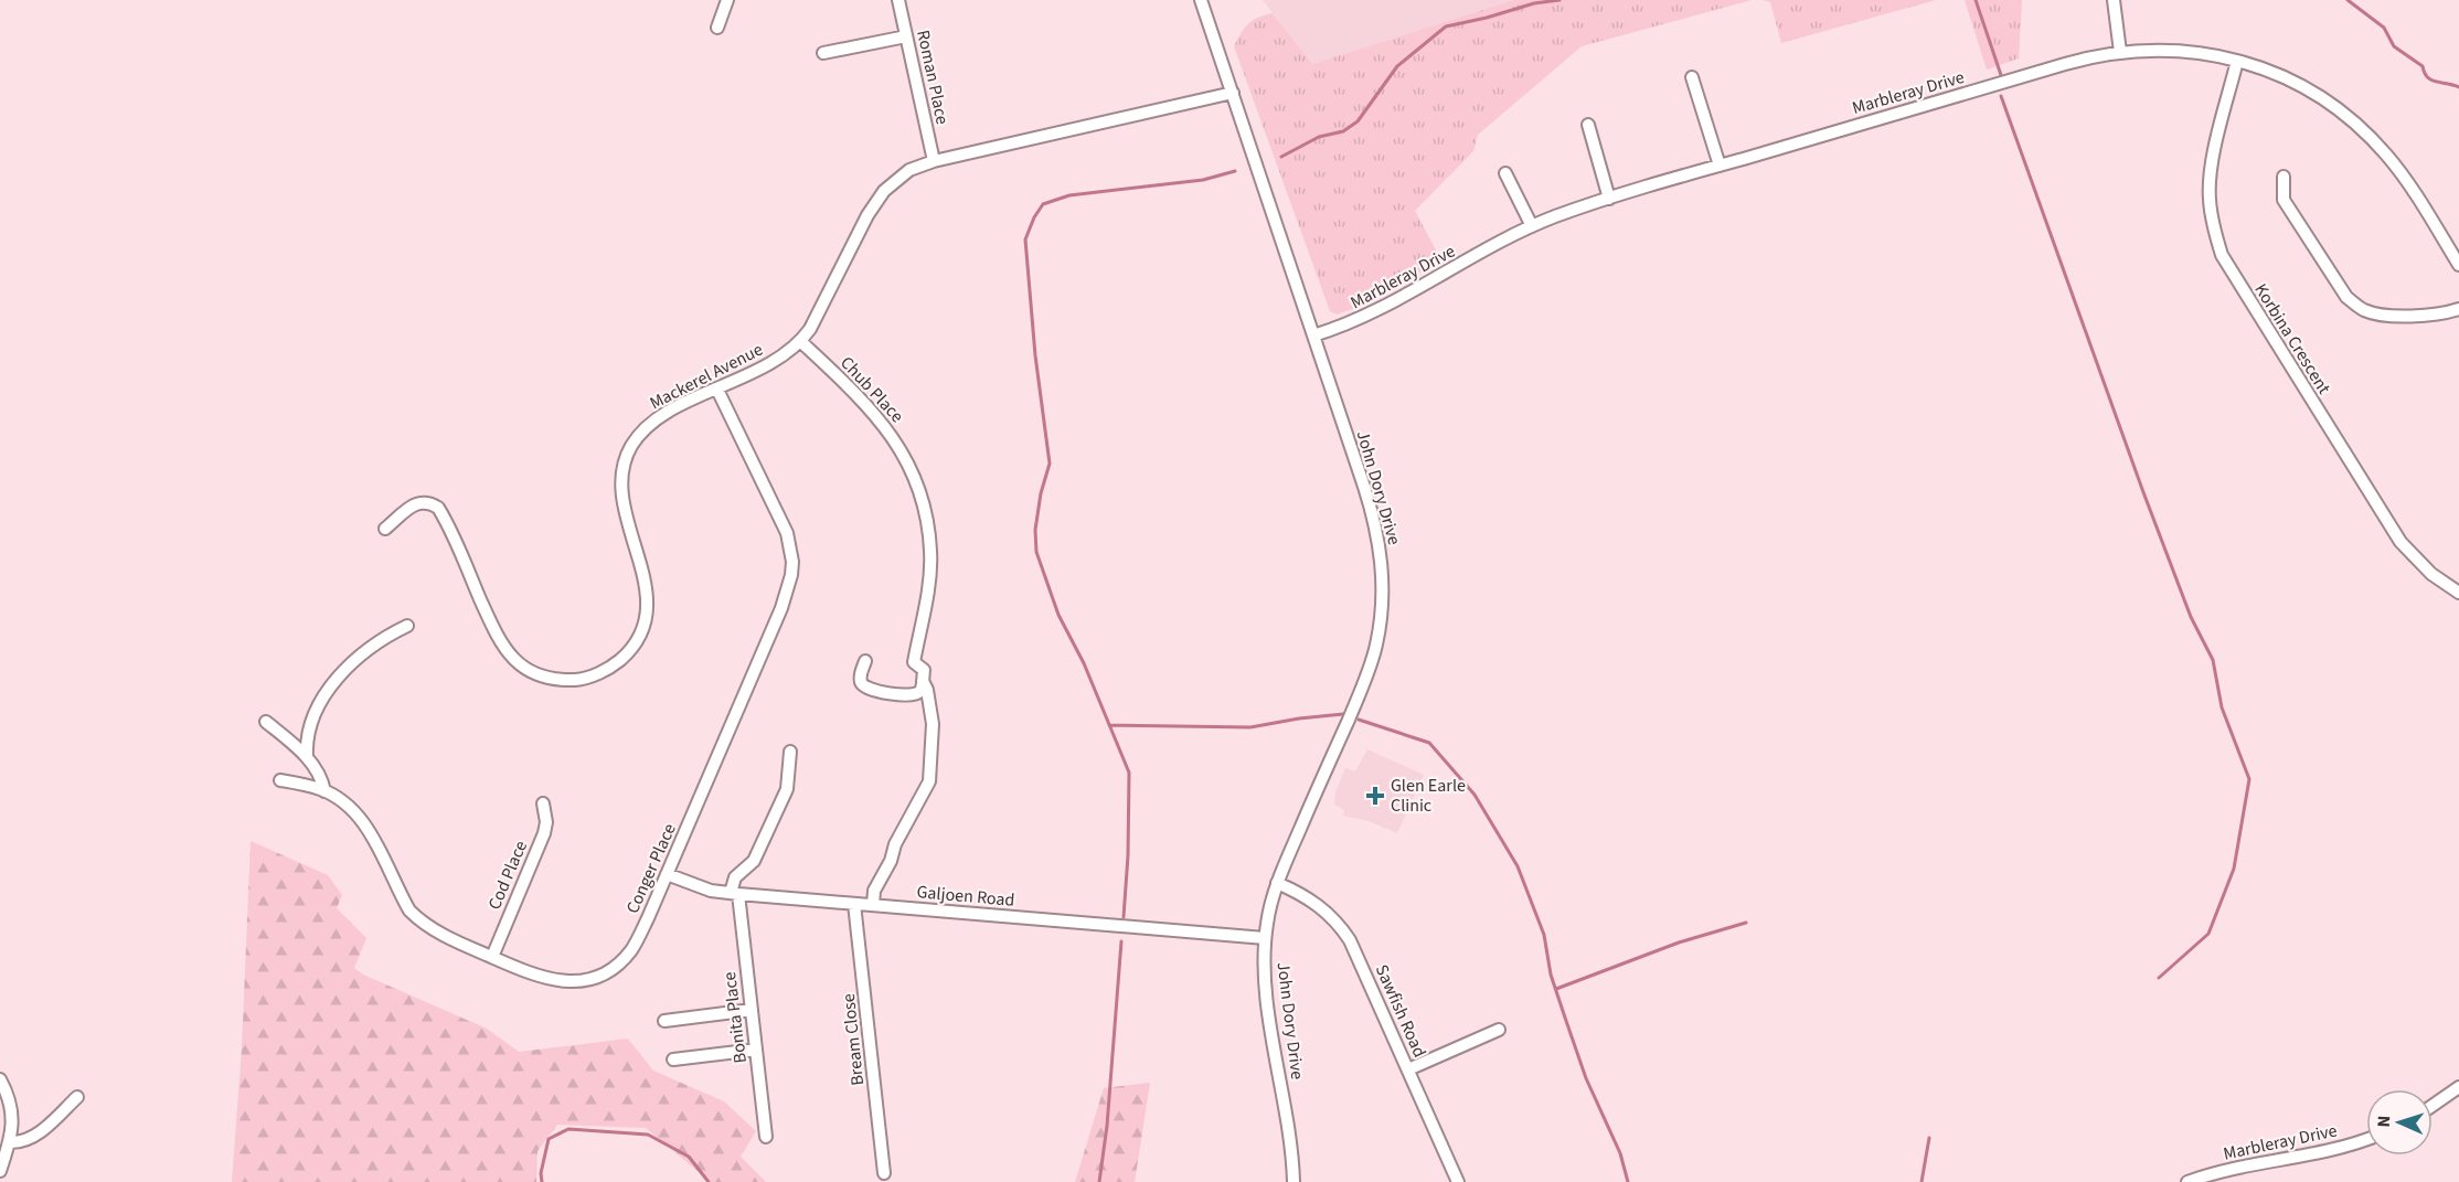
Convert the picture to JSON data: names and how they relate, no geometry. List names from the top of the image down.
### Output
{
  "streets": {
    "street": [
      "Roman Place",
      "Marbleray Drive",
      "Korbina Crescent",
      "Mackerel Avenue",
      "Chub Place",
      "John Dory Drive",
      "Conger Place",
      "Cod Place",
      "Galjoen Road",
      "Sawfish Road",
      "Bonita Place",
      "Bream Close"
    ]
  },
  "crossings": [
    ["Roman Place", "Mackerel Avenue"],
    ["Marbleray Drive", "Korbina Crescent"],
    ["Marbleray Drive", "John Dory Drive"],
    ["Mackerel Avenue", "Chub Place"],
    ["Mackerel Avenue", "John Dory Drive"],
    ["Mackerel Avenue", "Conger Place"],
    ["John Dory Drive", "Galjoen Road"],
    ["John Dory Drive", "Sawfish Road"],
    ["Conger Place", "Cod Place"],
    ["Conger Place", "Galjoen Road"],
    ["Galjoen Road", "Bonita Place"],
    ["Galjoen Road", "Bream Close"]
  ],
  "places": {
    "health": ["Glen Earle Clinic"]
  },
  "north": "left"
}
